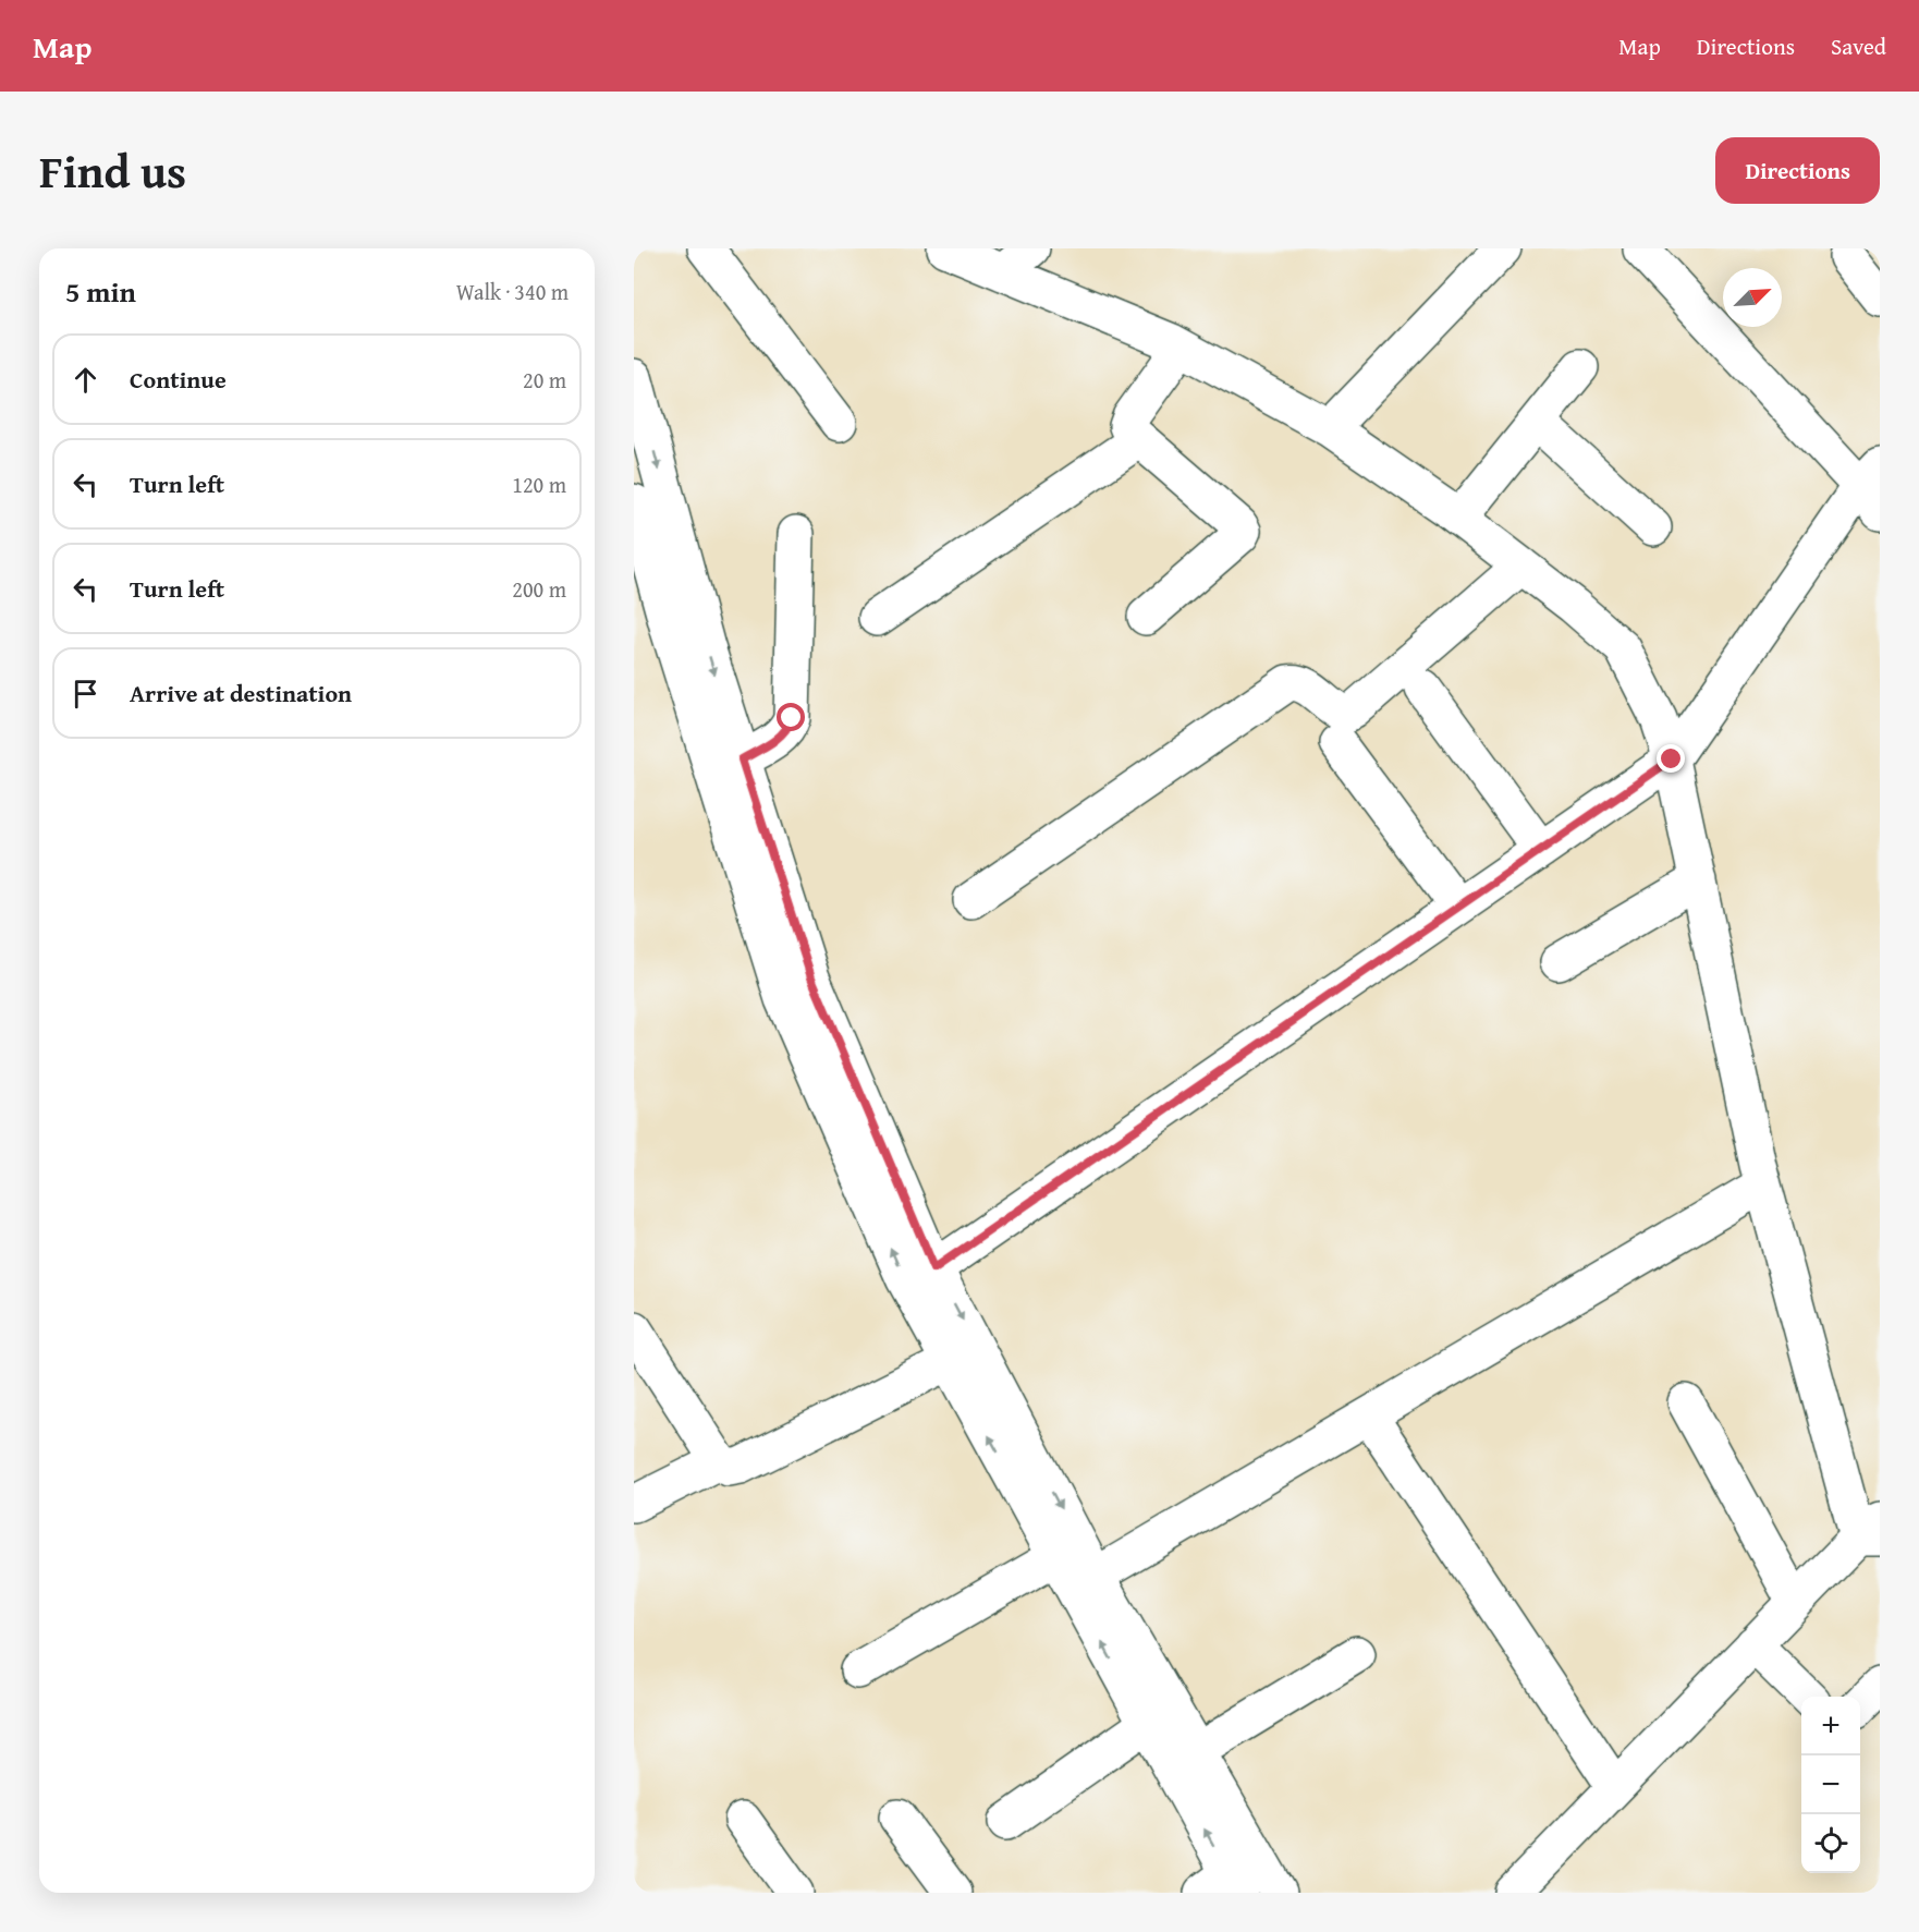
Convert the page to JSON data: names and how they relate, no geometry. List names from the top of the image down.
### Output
{
  "north": "top right",
  "page": {
    "header": "Map",
    "nav": ["Map", "Directions", "Saved"],
    "title": "Find us",
    "buttons": "Directions",
    "heading": ["5 min", "Walk · 340 m"],
    "list": [
      ["Continue", "20 m"],
      ["Turn left", "120 m"],
      ["Turn left", "200 m"],
      "Arrive at destination"
    ],
    "map_buttons": ["+", "−"]
  }
}
